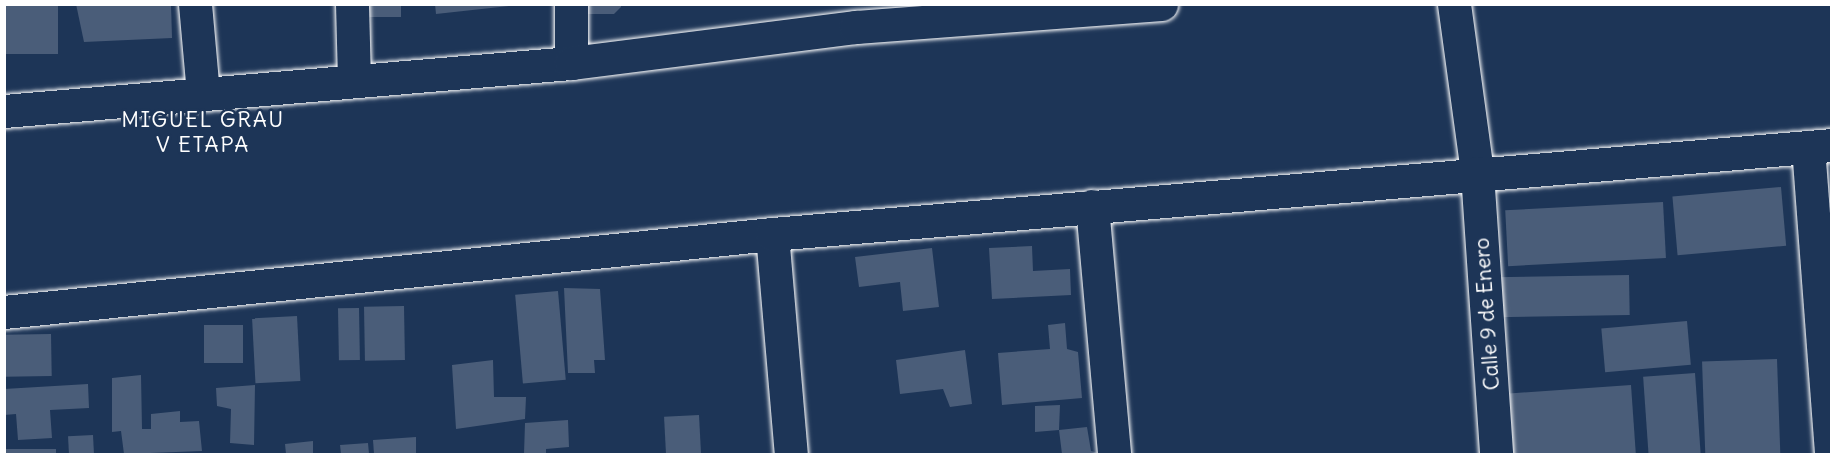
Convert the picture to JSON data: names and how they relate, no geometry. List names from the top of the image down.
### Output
{
  "streets": {
    "street": ["Calle 9 de Enero"]
  },
  "districts": ["MIGUEL GRAU V ETAPA"]
}
